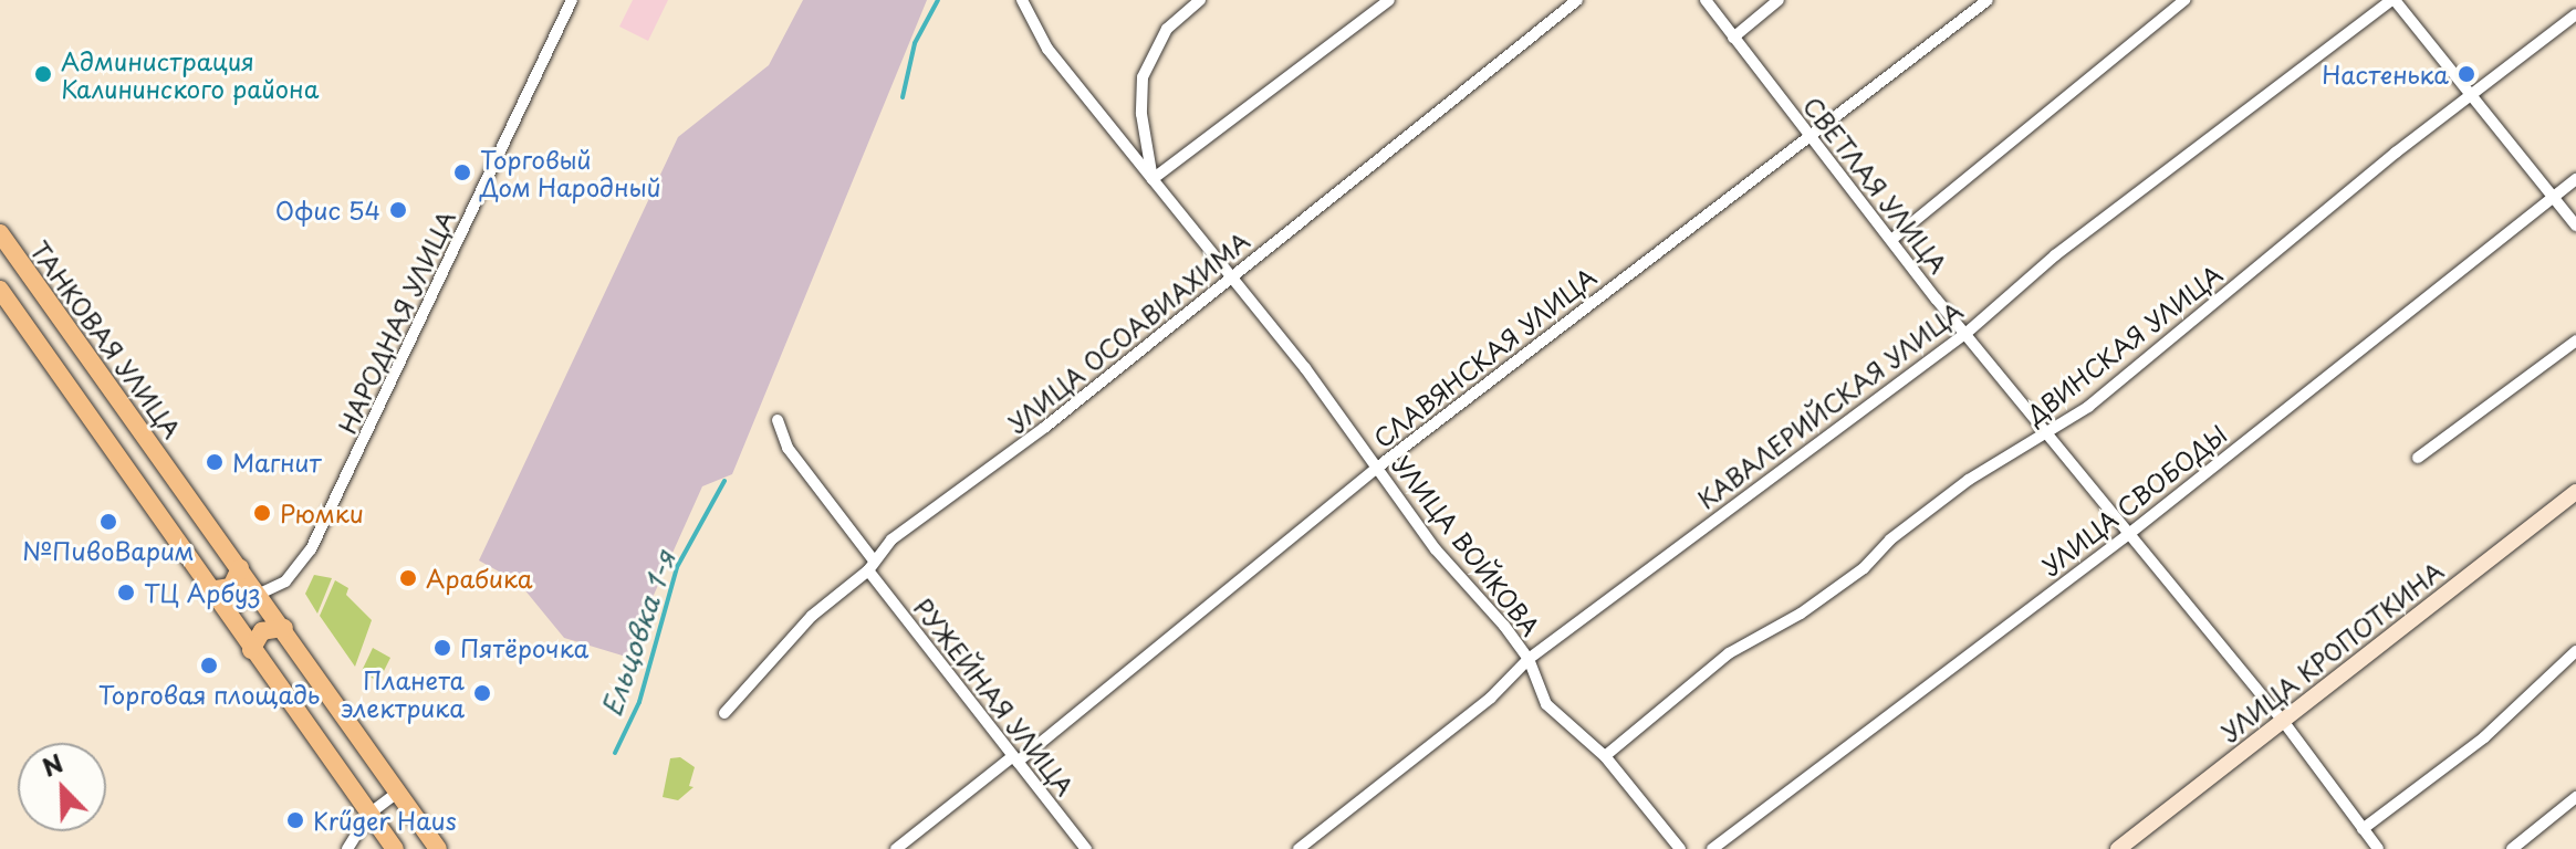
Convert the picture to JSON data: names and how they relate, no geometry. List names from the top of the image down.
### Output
{
  "streets": {
    "highway": ["ТАНКОВАЯ УЛИЦА"],
    "main road": ["УЛИЦА КРОПОТКИНА"],
    "street": [
      "СВЕТЛАЯ УЛИЦА",
      "НАРОДНАЯ УЛИЦА",
      "УЛИЦА ОСОАВИАХИМА",
      "ДВИНСКАЯ УЛИЦА",
      "СЛАВЯНСКАЯ УЛИЦА",
      "КАВАЛЕРИЙСКАЯ УЛИЦА",
      "УЛИЦА СВОБОДЫ",
      "УЛИЦА ВОЙКОВА",
      "РУЖЕЙНАЯ УЛИЦА"
    ]
  },
  "crossings": [
    ["СВЕТЛАЯ УЛИЦА", "ДВИНСКАЯ УЛИЦА"],
    ["СВЕТЛАЯ УЛИЦА", "СЛАВЯНСКАЯ УЛИЦА"],
    ["СВЕТЛАЯ УЛИЦА", "КАВАЛЕРИЙСКАЯ УЛИЦА"],
    ["СВЕТЛАЯ УЛИЦА", "УЛИЦА СВОБОДЫ"],
    ["СВЕТЛАЯ УЛИЦА", "УЛИЦА КРОПОТКИНА"],
    ["НАРОДНАЯ УЛИЦА", "ТАНКОВАЯ УЛИЦА"],
    ["УЛИЦА ОСОАВИАХИМА", "УЛИЦА ВОЙКОВА"],
    ["УЛИЦА ОСОАВИАХИМА", "РУЖЕЙНАЯ УЛИЦА"],
    ["ДВИНСКАЯ УЛИЦА", "УЛИЦА ВОЙКОВА"],
    ["СЛАВЯНСКАЯ УЛИЦА", "УЛИЦА ВОЙКОВА"],
    ["СЛАВЯНСКАЯ УЛИЦА", "РУЖЕЙНАЯ УЛИЦА"],
    ["КАВАЛЕРИЙСКАЯ УЛИЦА", "УЛИЦА ВОЙКОВА"]
  ],
  "water": ["Ельцовка 1-я"],
  "places": [
    "Администрация Калининского района",
    "Настенька",
    "Торговый Дом Народный",
    "Офис 54",
    "Магнит",
    "Рюмки",
    "№ПивоВарим",
    "Арабика",
    "ТЦ Арбуз",
    "Пятёрочка",
    "Торговая площадь",
    "Планета электрика",
    "Krűger Haus"
  ],
  "north": "top left"
}
